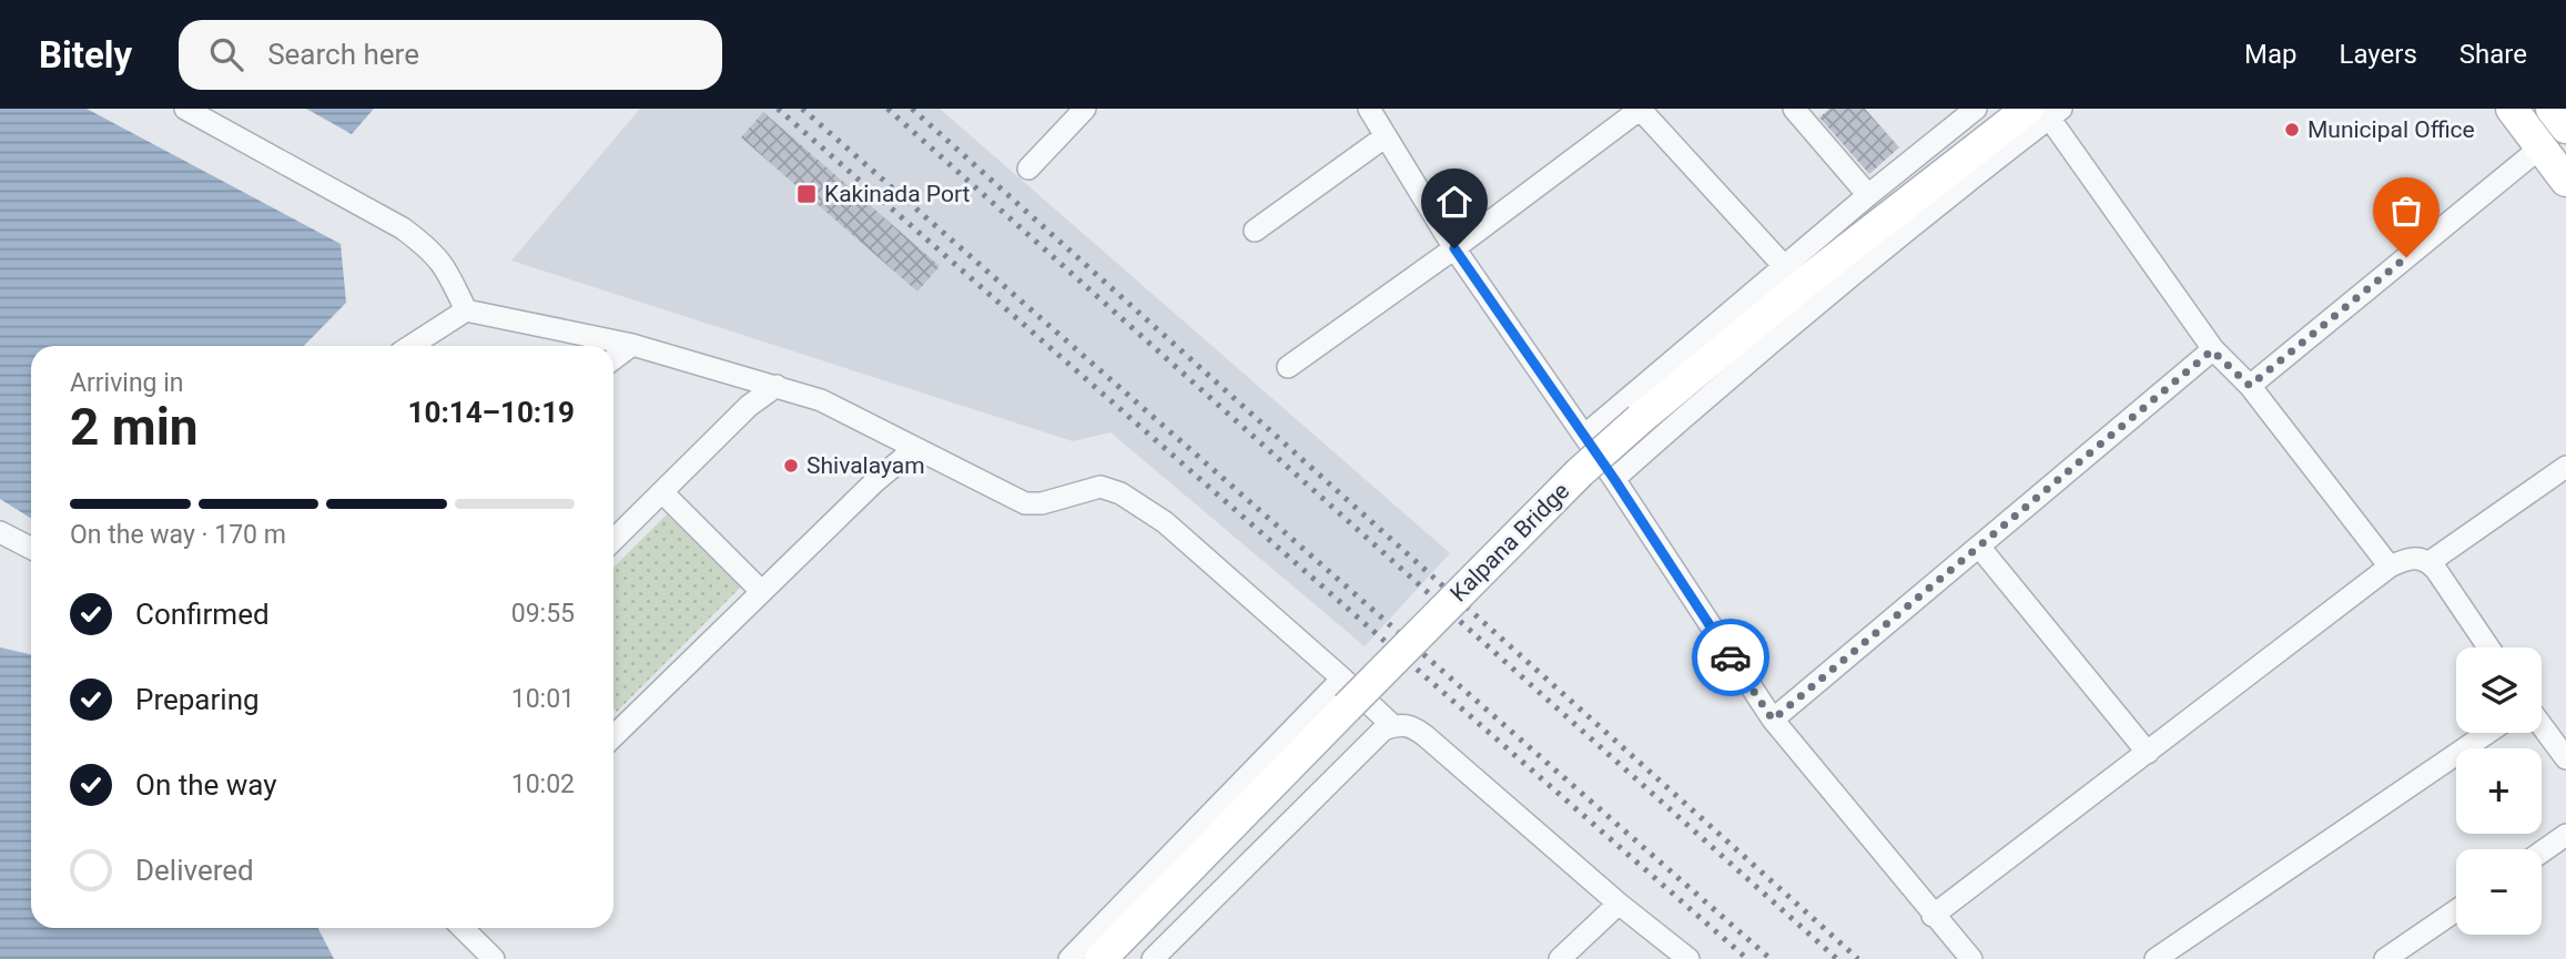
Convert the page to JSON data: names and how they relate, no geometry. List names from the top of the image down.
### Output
{
  "streets": {
    "main road": ["Kalpana Bridge"]
  },
  "places": {
    "other": ["Municipal Office", "Shivalayam"],
    "transit": ["Kakinada Port"]
  },
  "page": {
    "header": "Bitely",
    "search": "Search here",
    "nav": ["Map", "Layers", "Share"],
    "heading": ["2 min", "Arriving in", "10:14–10:19"],
    "bar": "On the way · 170 m",
    "list": [
      ["Confirmed", "09:55"],
      ["Preparing", "10:01"],
      ["On the way", "10:02"],
      "Delivered"
    ],
    "map_buttons": ["+", "−"]
  }
}
